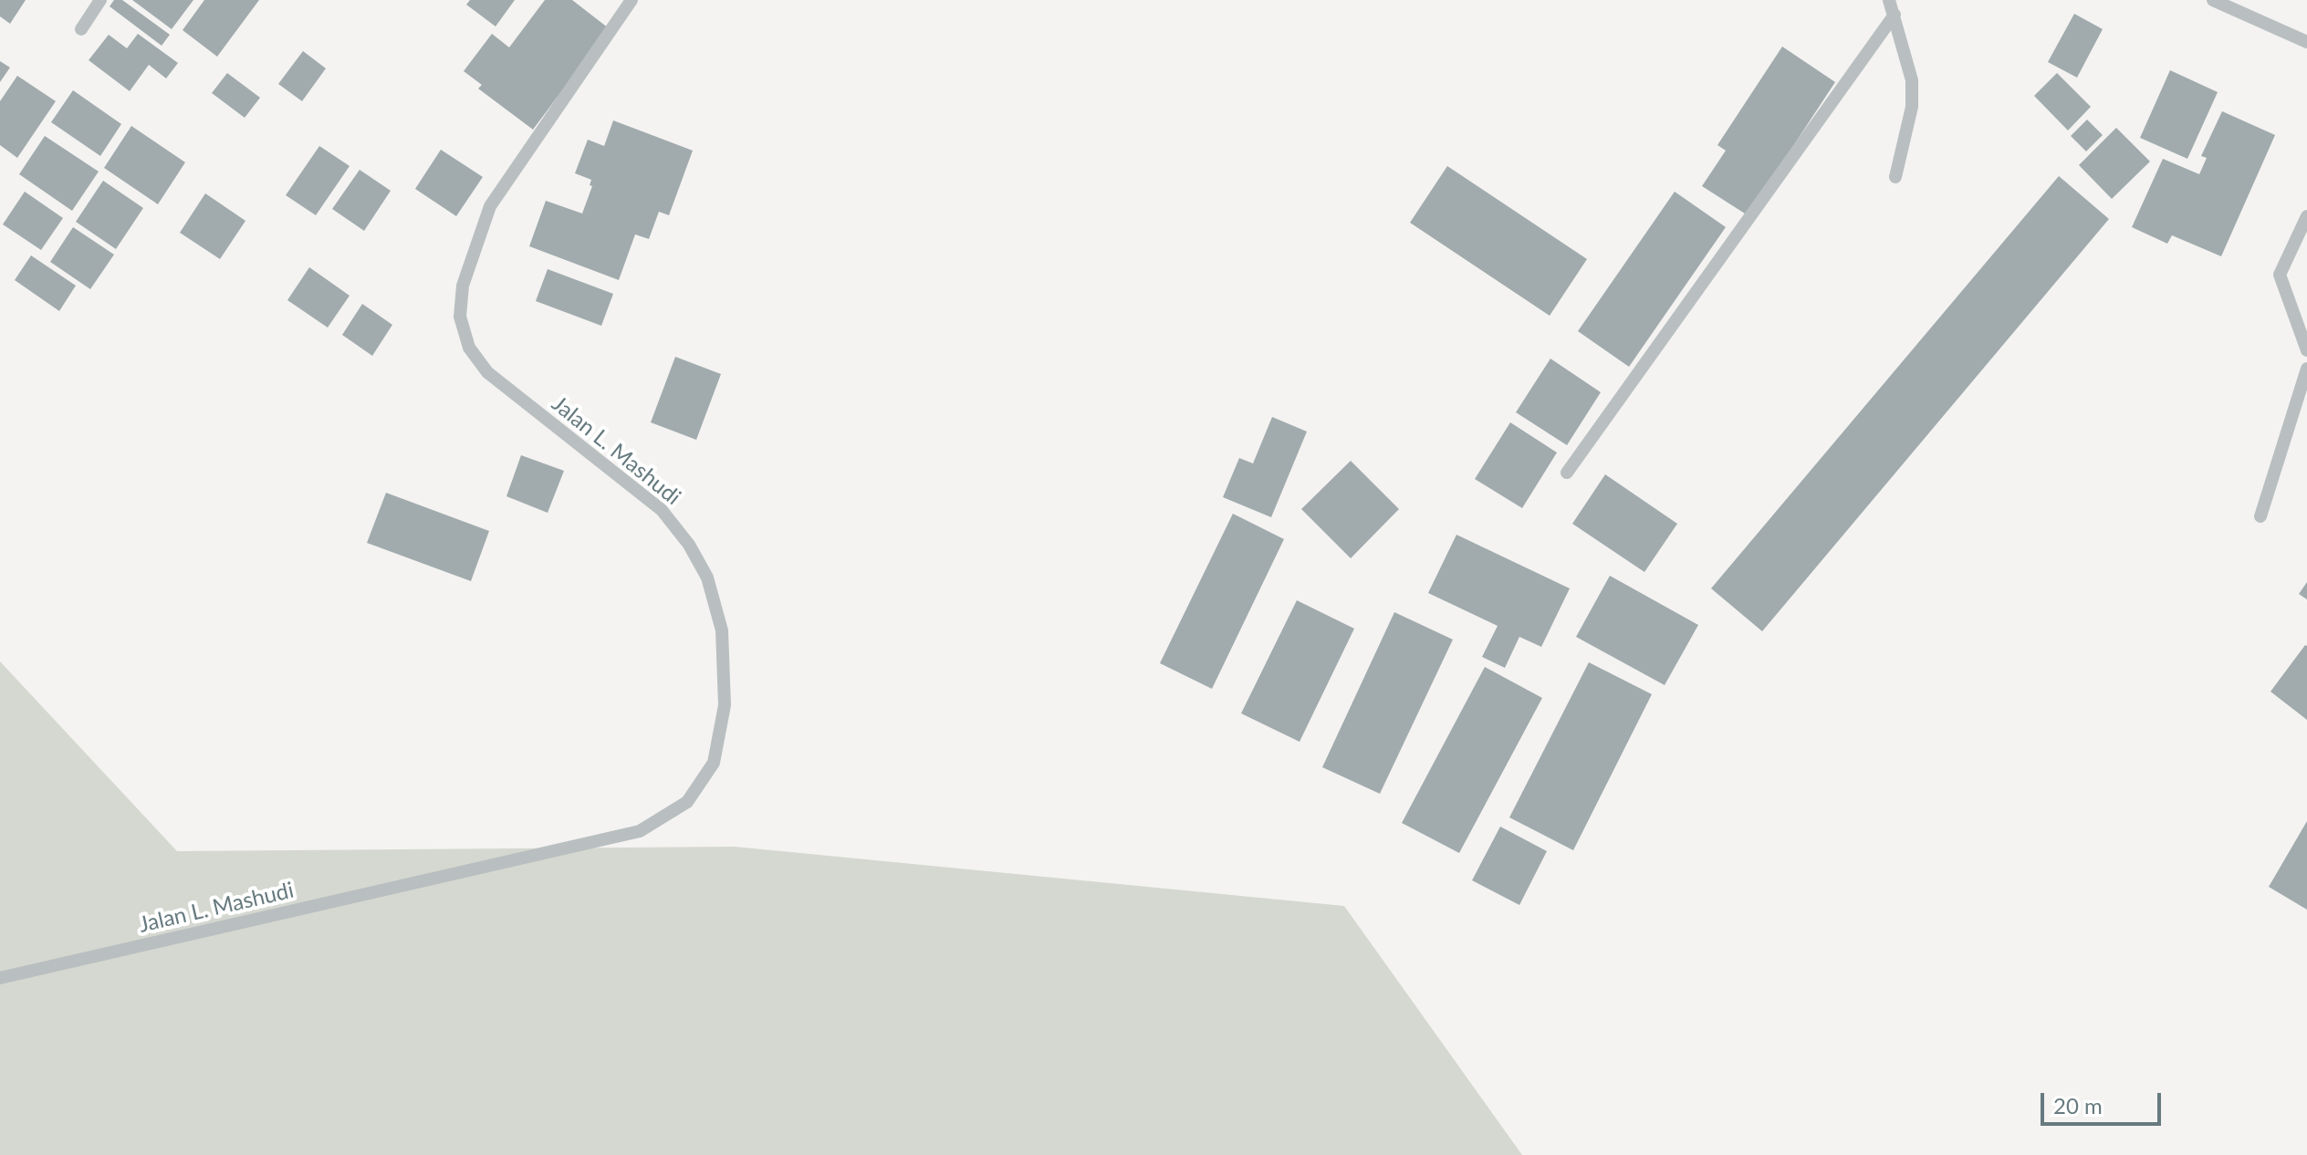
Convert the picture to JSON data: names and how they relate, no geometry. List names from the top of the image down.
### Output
{
  "streets": {
    "street": ["Jalan L. Mashudi"]
  },
  "scale_bar": "20 m"
}
